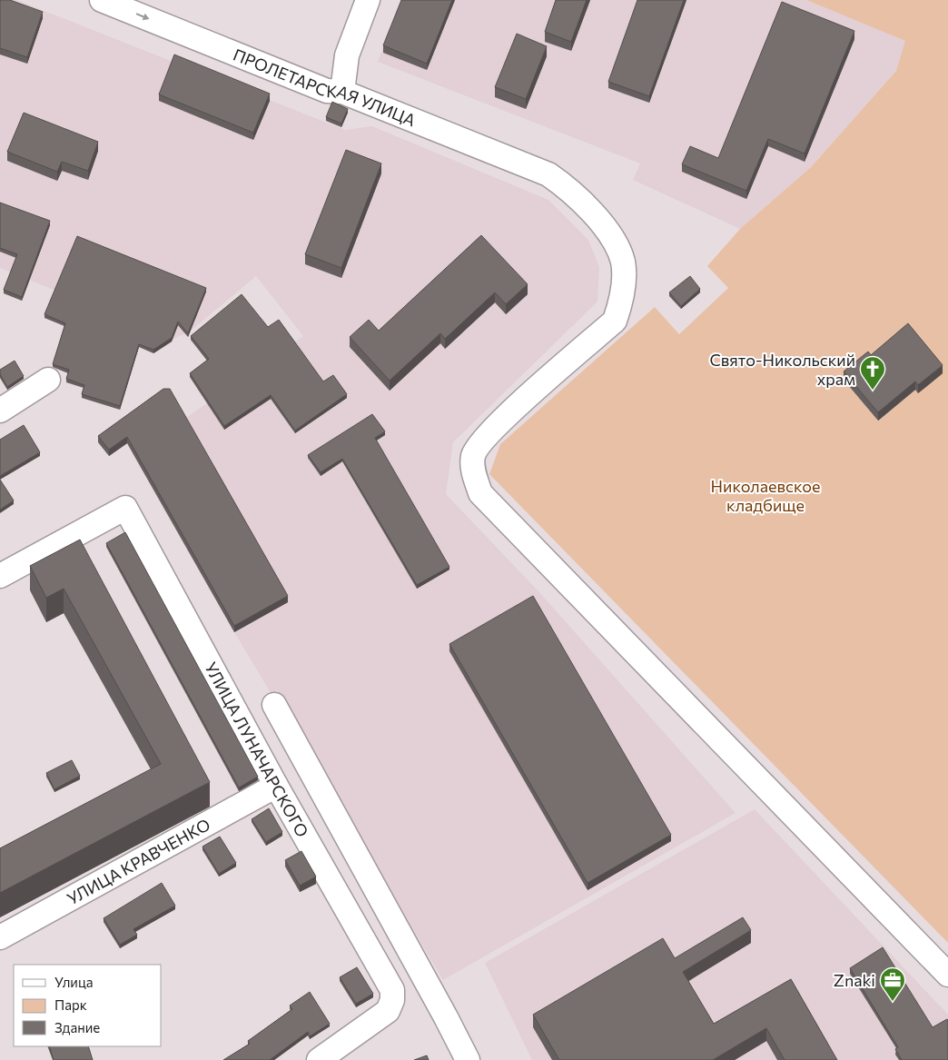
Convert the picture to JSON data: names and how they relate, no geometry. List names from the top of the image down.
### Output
{
  "streets": {
    "street": ["ПРОЛЕТАРСКАЯ УЛИЦА", "УЛИЦА ЛУНАЧАРСКОГО", "УЛИЦА КРАВЧЕНКО"]
  },
  "crossings": [
    ["УЛИЦА ЛУНАЧАРСКОГО", "УЛИЦА КРАВЧЕНКО"]
  ],
  "parks": ["Николаевское кладбище"],
  "places": {
    "church": ["Свято-Никольский храм"],
    "office": ["Znaki"]
  },
  "legend": ["Улица", "Парк", "Здание"]
}
